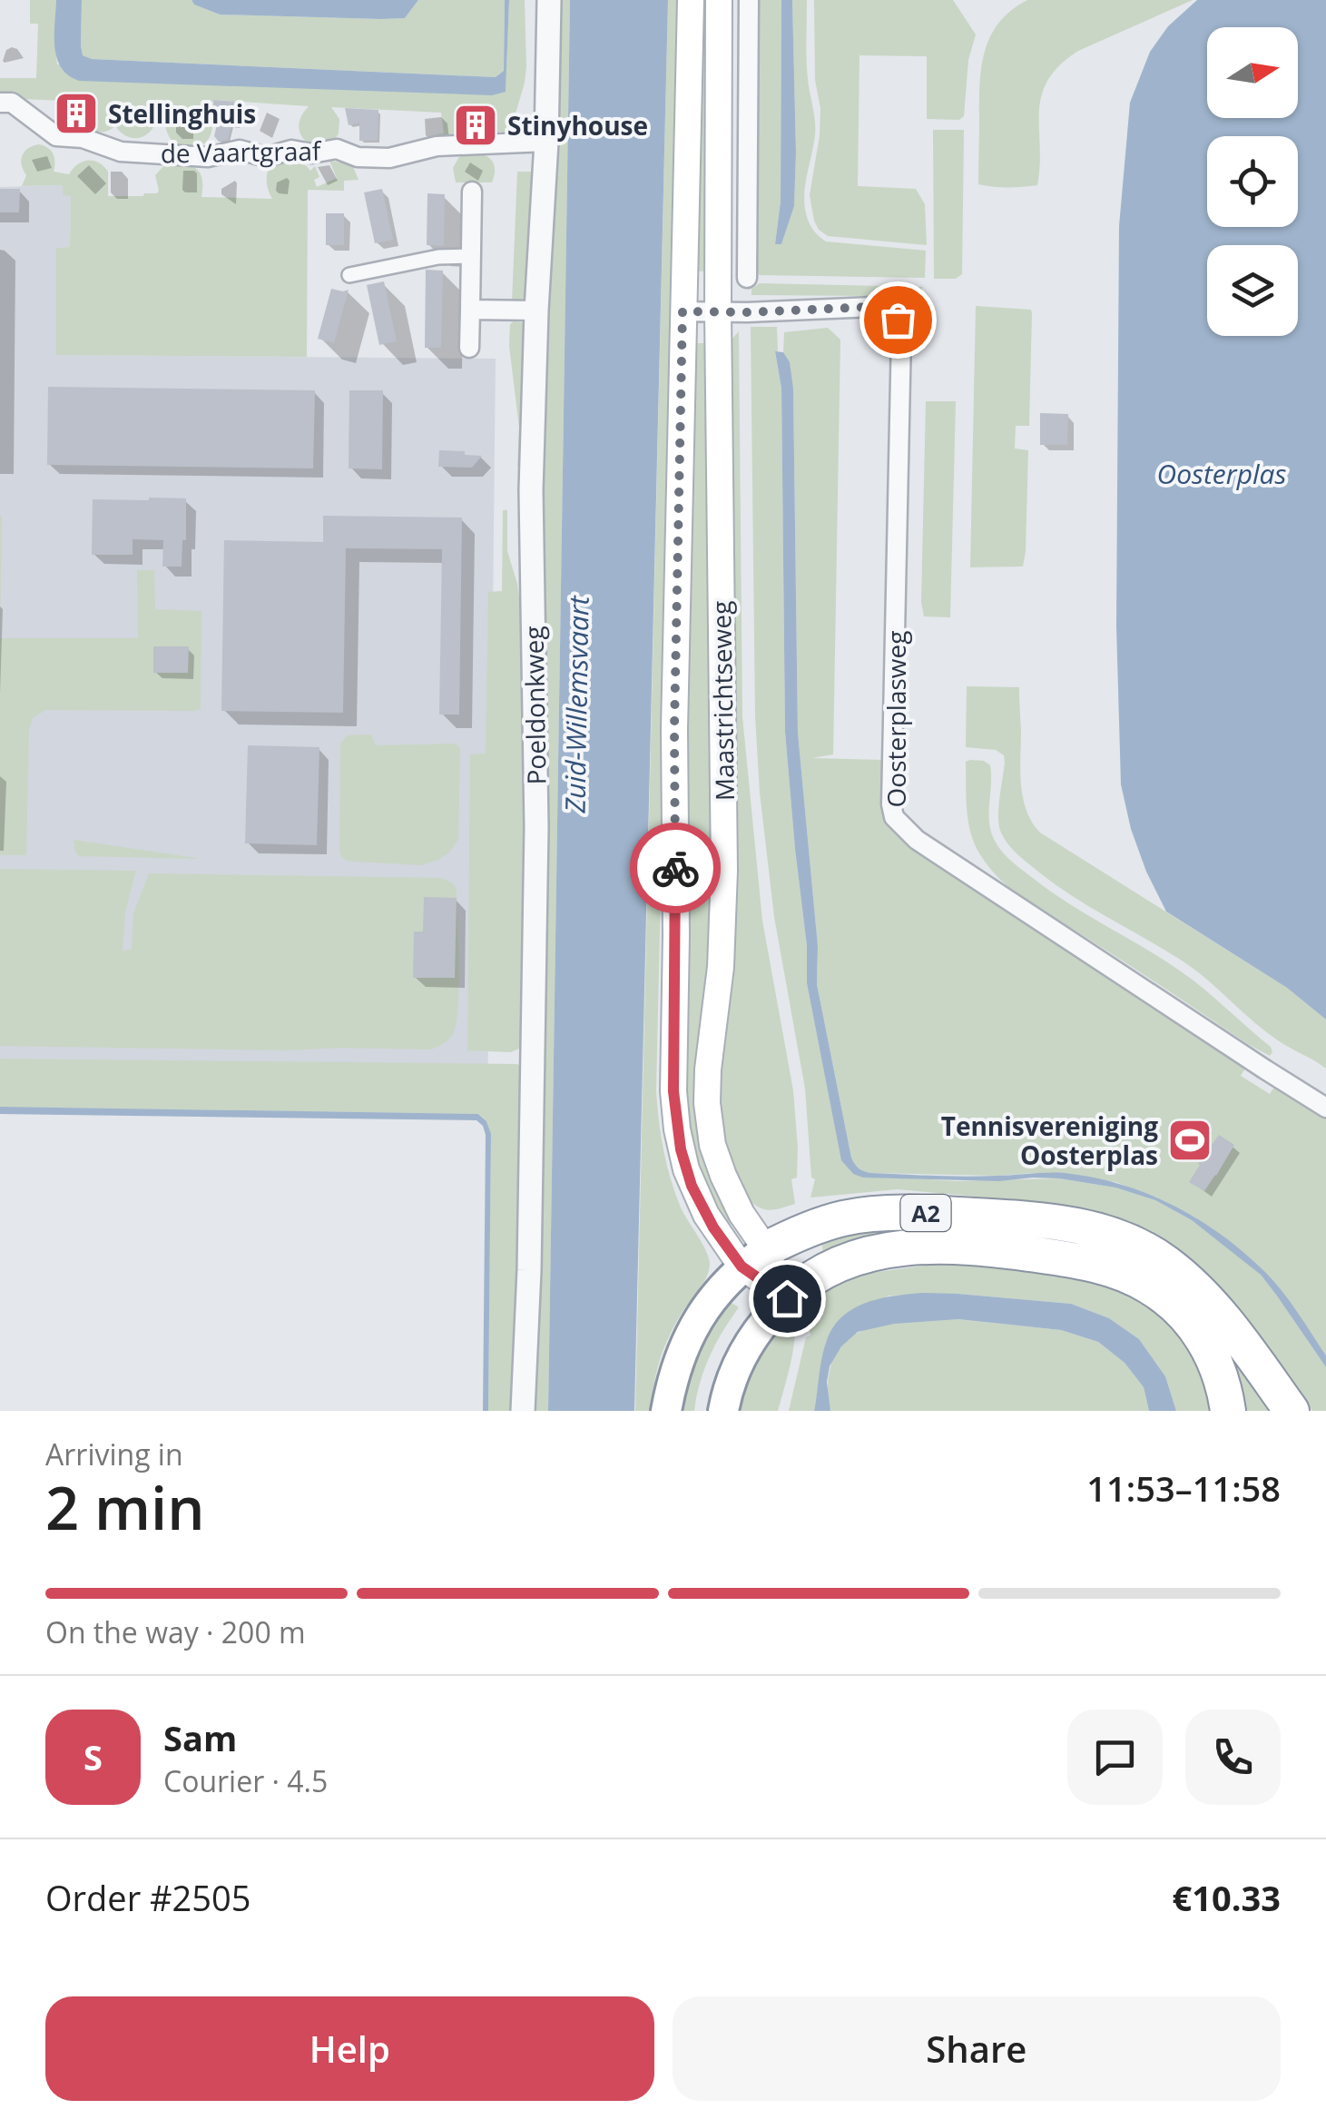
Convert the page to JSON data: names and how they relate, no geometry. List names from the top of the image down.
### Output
{
  "streets": {
    "highway": ["A2"],
    "main road": ["Maastrichtseweg"],
    "street": ["de Vaartgraaf", "Poeldonkweg", "Oosterplasweg"]
  },
  "crossings": [
    ["de Vaartgraaf", "Poeldonkweg"],
    ["Maastrichtseweg", "Oosterplasweg"],
    ["Maastrichtseweg", "A2"]
  ],
  "water": ["Oosterplas", "Zuid-Willemsvaart"],
  "places": {
    "building": ["Stellinghuis", "Stinyhouse"],
    "sports": ["Tennisvereniging Oosterplas"]
  },
  "north": "right",
  "page": {
    "heading": ["2 min", "Arriving in", "11:53–11:58"],
    "panel": [
      "Sam",
      "Courier · 4.5",
      "Order #2505",
      "€10.33"
    ],
    "bar": "On the way · 200 m",
    "round": "S",
    "buttons": ["Help", "Share"]
  }
}
